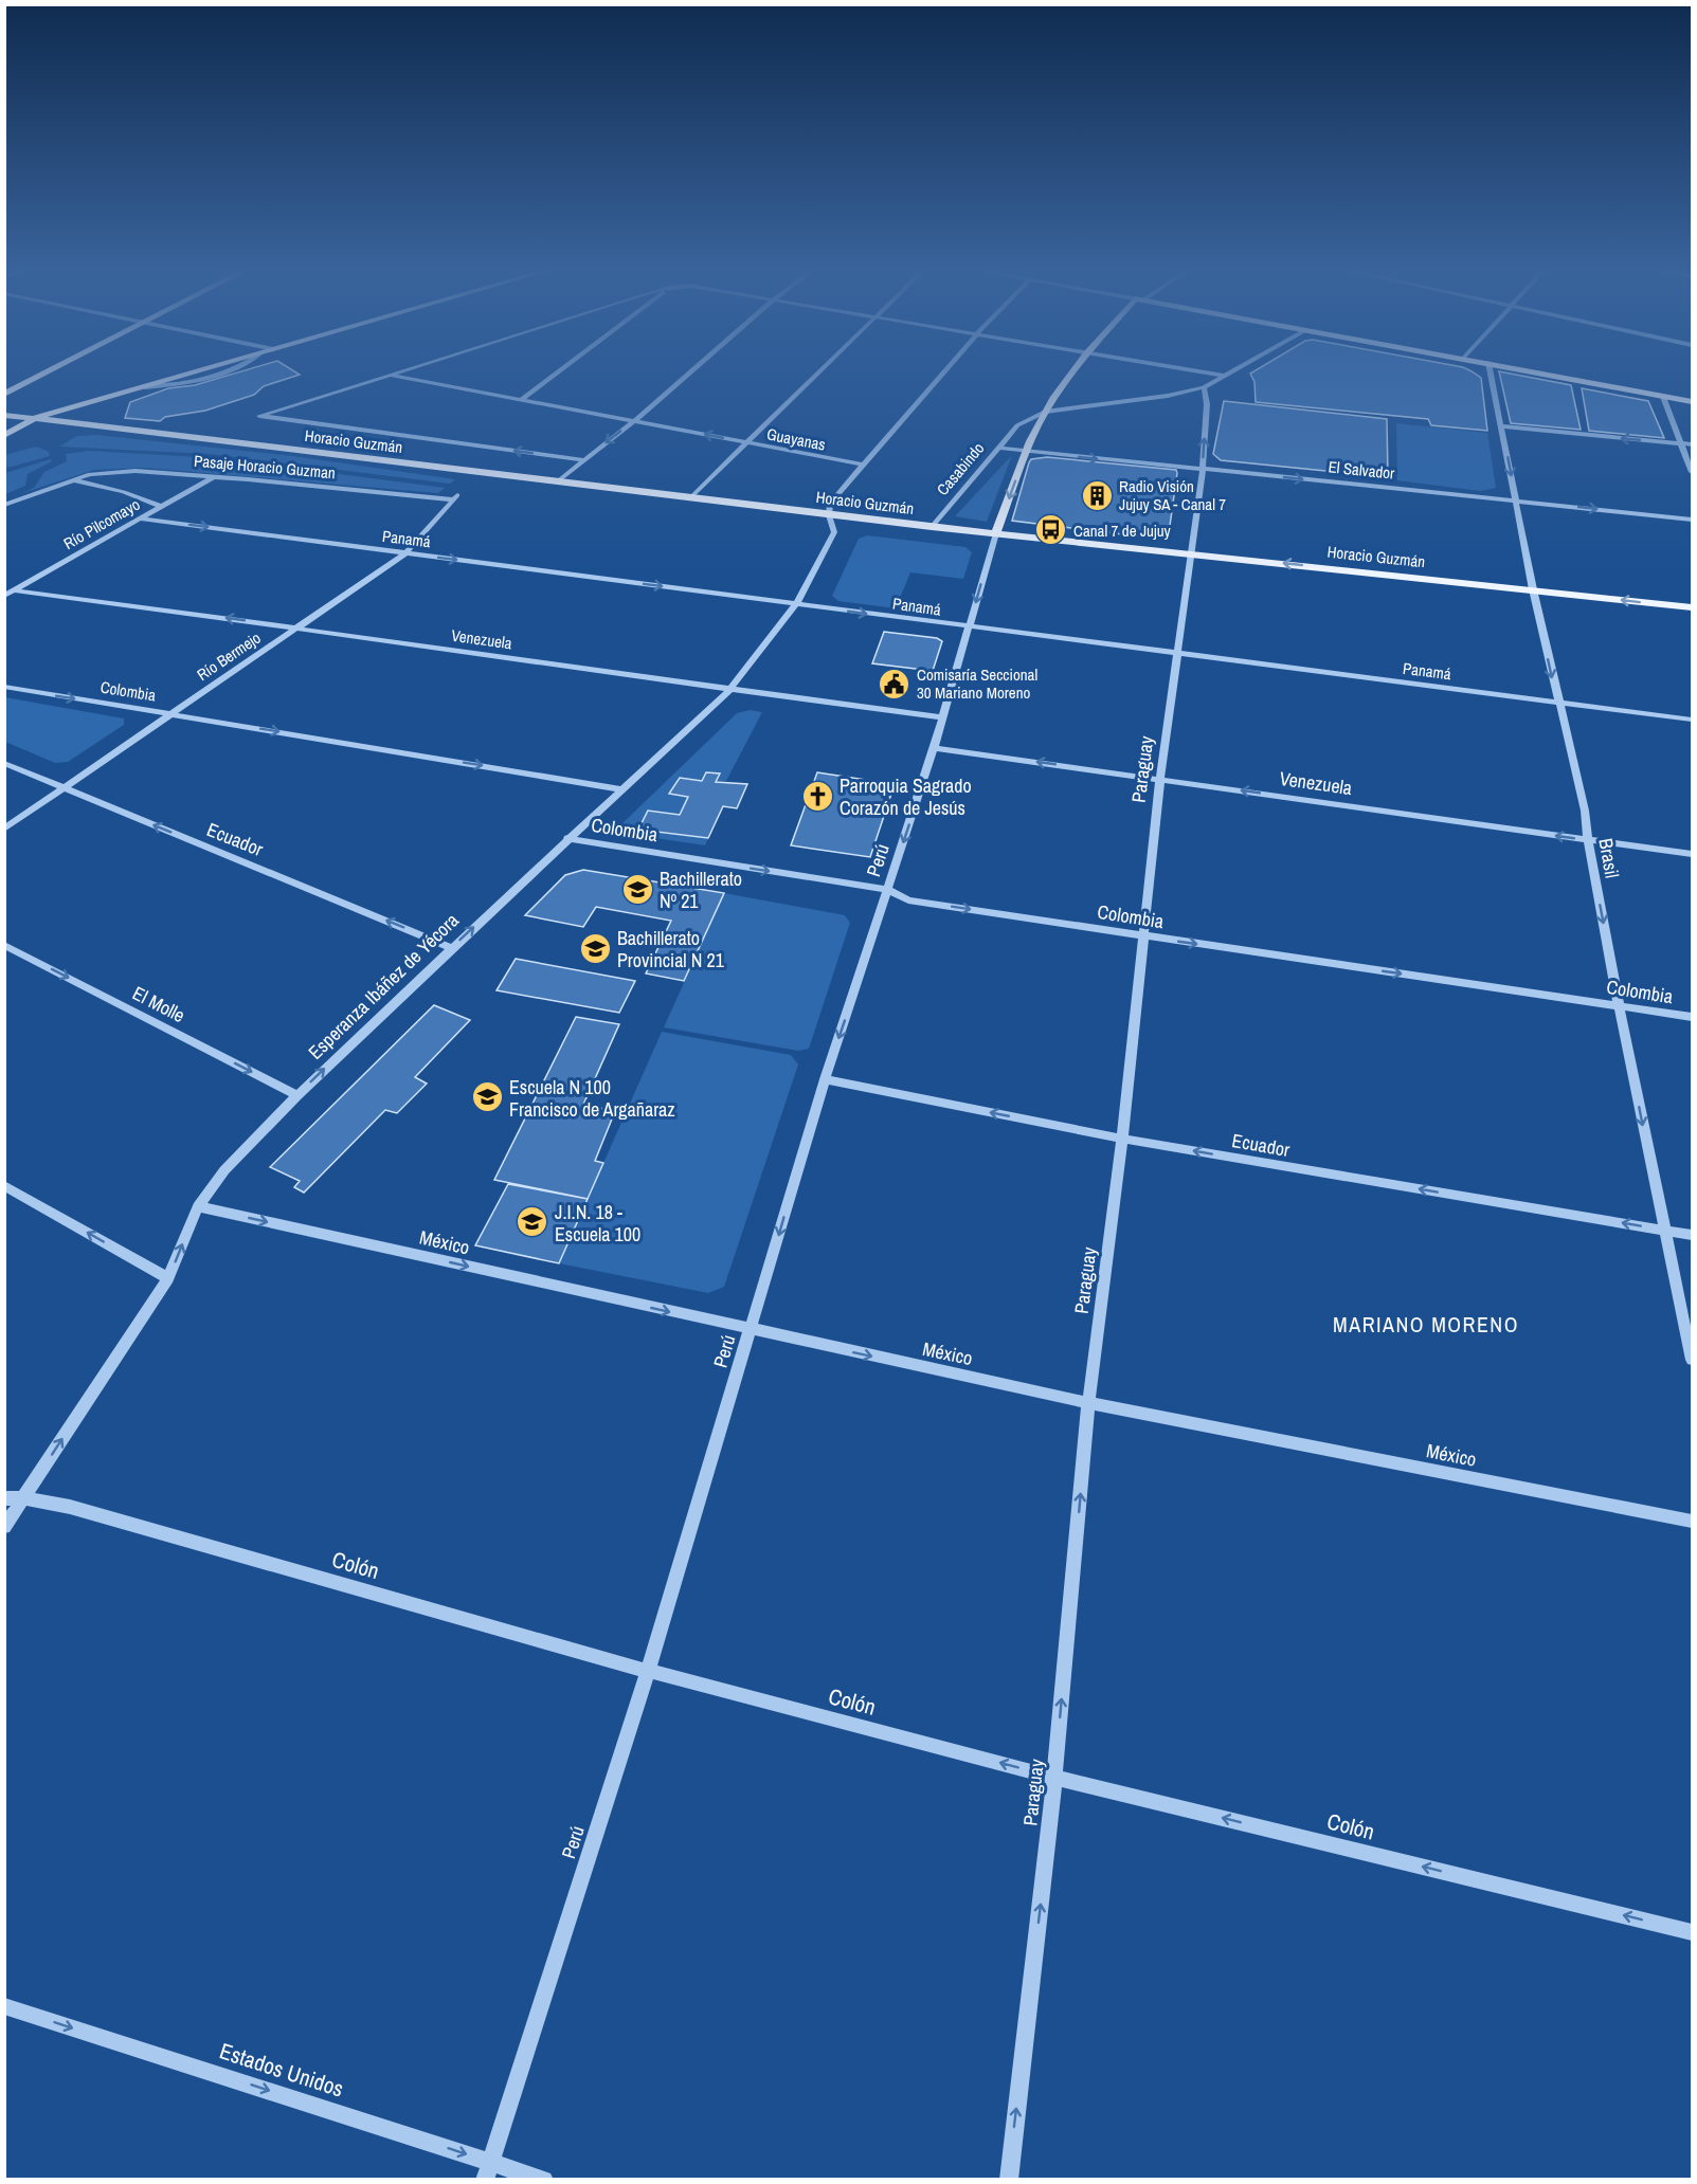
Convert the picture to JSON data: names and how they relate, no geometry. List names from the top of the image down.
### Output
{
  "streets": {
    "main road": ["Horacio Guzmán", "Casabindo"],
    "street": [
      "Guayanas",
      "Pasaje Horacio Guzman",
      "El Salvador",
      "Río Pilcomayo",
      "Panamá",
      "Venezuela",
      "Río Bermejo",
      "Colombia",
      "Paraguay",
      "Ecuador",
      "Brasil",
      "Perú",
      "Esperanza Ibáñez de Yécora",
      "El Molle",
      "México",
      "Colón",
      "Estados Unidos"
    ]
  },
  "crossings": [
    ["Horacio Guzmán", "Casabindo"],
    ["Horacio Guzmán", "Paraguay"],
    ["Horacio Guzmán", "Brasil"],
    ["Horacio Guzmán", "Perú"],
    ["Horacio Guzmán", "Esperanza Ibáñez de Yécora"],
    ["Pasaje Horacio Guzman", "Río Pilcomayo"],
    ["Pasaje Horacio Guzman", "Río Bermejo"],
    ["Casabindo", "El Salvador"],
    ["Casabindo", "Perú"],
    ["El Salvador", "Paraguay"],
    ["El Salvador", "Brasil"],
    ["Río Pilcomayo", "Panamá"],
    ["Río Pilcomayo", "Venezuela"],
    ["Panamá", "Río Bermejo"],
    ["Panamá", "Paraguay"],
    ["Panamá", "Brasil"],
    ["Panamá", "Perú"],
    ["Panamá", "Esperanza Ibáñez de Yécora"],
    ["Venezuela", "Río Bermejo"],
    ["Venezuela", "Paraguay"],
    ["Venezuela", "Brasil"],
    ["Venezuela", "Perú"],
    ["Venezuela", "Esperanza Ibáñez de Yécora"],
    ["Río Bermejo", "Colombia"],
    ["Río Bermejo", "Ecuador"],
    ["Colombia", "Paraguay"],
    ["Colombia", "Brasil"],
    ["Colombia", "Perú"],
    ["Colombia", "Esperanza Ibáñez de Yécora"],
    ["Paraguay", "Ecuador"],
    ["Paraguay", "México"],
    ["Paraguay", "Colón"],
    ["Ecuador", "Brasil"],
    ["Ecuador", "Perú"],
    ["Ecuador", "Esperanza Ibáñez de Yécora"],
    ["Perú", "México"],
    ["Perú", "Colón"],
    ["Perú", "Estados Unidos"],
    ["Esperanza Ibáñez de Yécora", "El Molle"],
    ["Esperanza Ibáñez de Yécora", "México"],
    ["Esperanza Ibáñez de Yécora", "Colón"]
  ],
  "one_way": [
    "Panamá",
    "Venezuela",
    "Colombia",
    "Paraguay",
    "Ecuador",
    "Brasil",
    "Perú",
    "Esperanza Ibáñez de Yécora",
    "El Molle",
    "México",
    "Colón",
    "Estados Unidos"
  ],
  "districts": ["MARIANO MORENO"],
  "places": {
    "building": ["Radio Visión Jujuy SA - Canal 7"],
    "bus stop": ["Canal 7 de Jujuy"],
    "public building": ["Comisaría Seccional 30 Mariano Moreno"],
    "church": ["Parroquia Sagrado Corazón de Jesús"],
    "school or university": [
      "Bachillerato Nº 21",
      "Bachillerato Provincial N 21",
      "Escuela N 100 Francisco de Argañaraz",
      "J.I.N. 18 - Escuela 100"
    ]
  }
}
